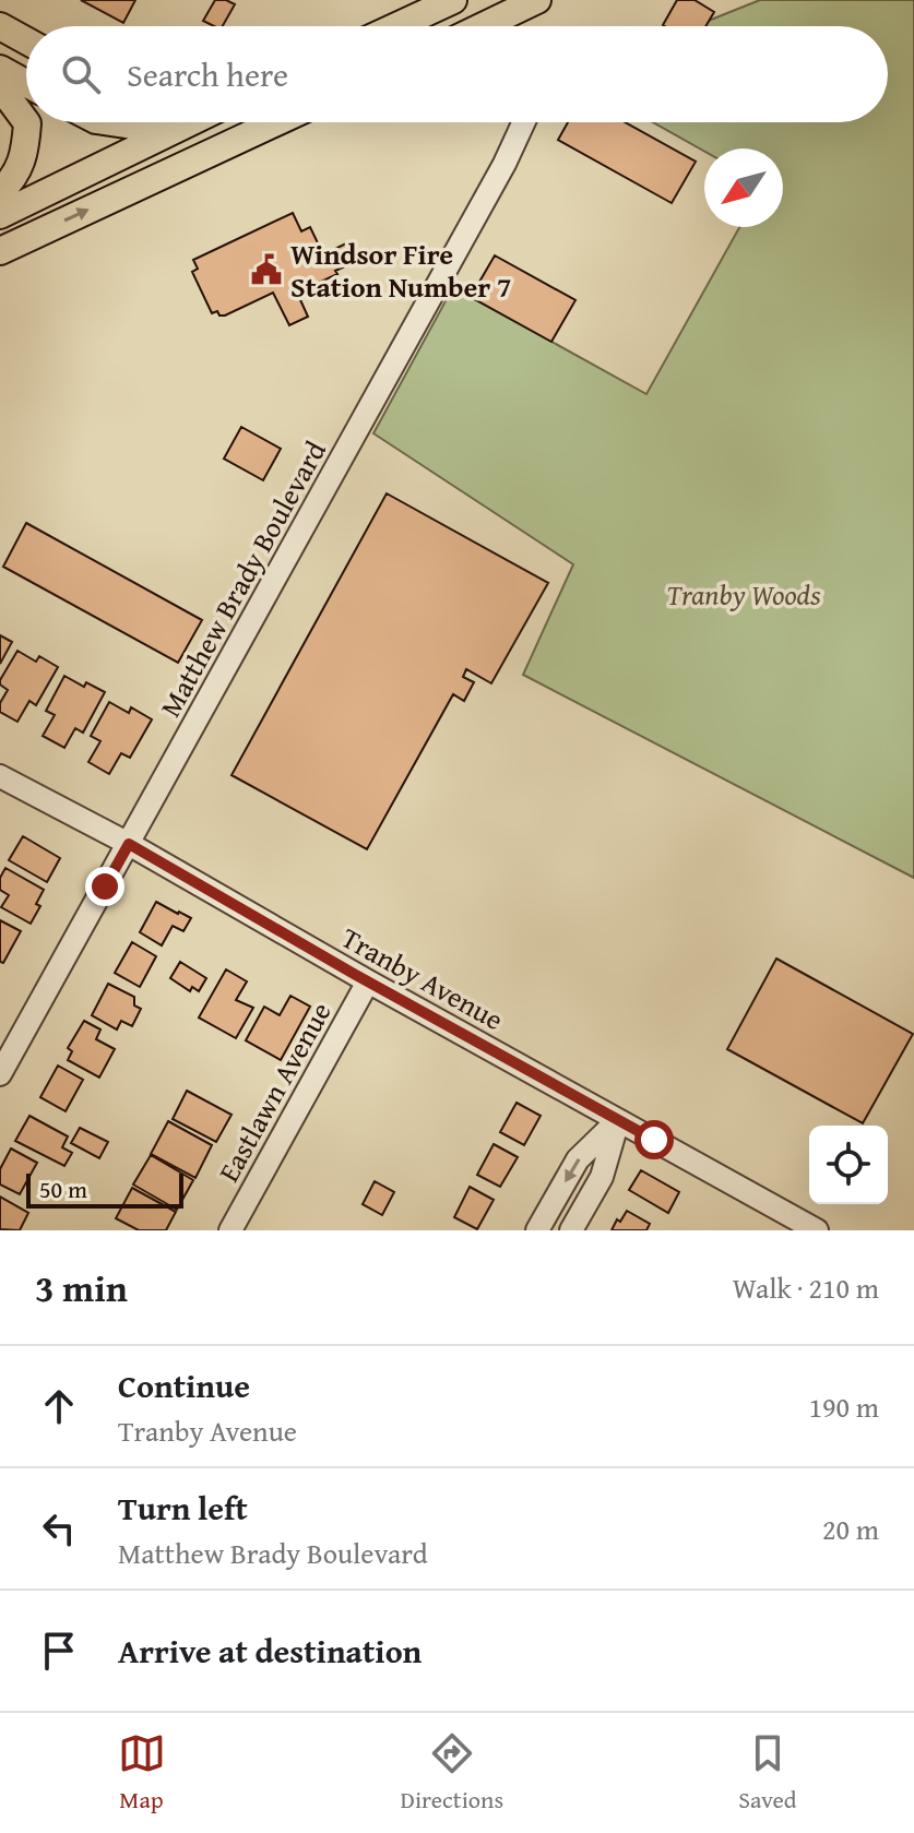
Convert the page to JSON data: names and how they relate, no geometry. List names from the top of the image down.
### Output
{
  "streets": {
    "street": ["Matthew Brady Boulevard", "Tranby Avenue", "Eastlawn Avenue"]
  },
  "crossings": [
    ["Matthew Brady Boulevard", "Tranby Avenue"],
    ["Tranby Avenue", "Eastlawn Avenue"]
  ],
  "parks": ["Tranby Woods"],
  "places": {
    "public building": ["Windsor Fire Station Number 7"]
  },
  "scale_bar": "50 m",
  "north": "bottom left",
  "page": {
    "search": "Search here",
    "scale": "50 m",
    "heading": ["3 min", "Walk · 210 m"],
    "list": [
      ["Continue", "Tranby Avenue", "190 m"],
      ["Turn left", "Matthew Brady Boulevard", "20 m"],
      "Arrive at destination"
    ],
    "nav": ["Map", "Directions", "Saved"]
  }
}
